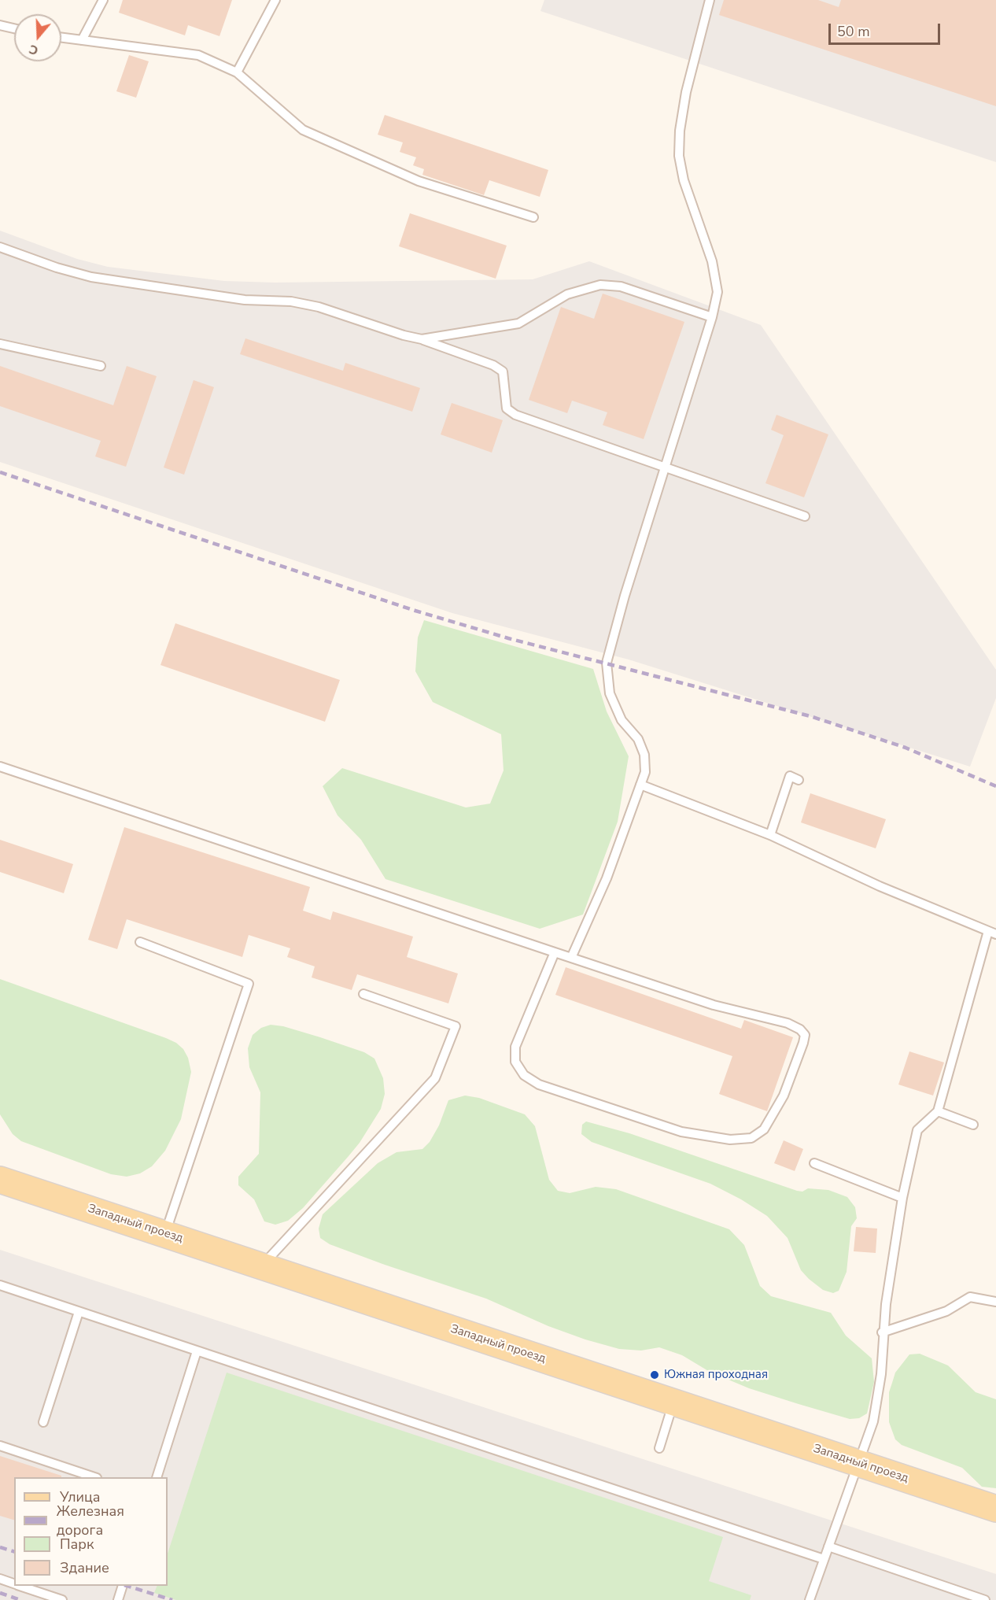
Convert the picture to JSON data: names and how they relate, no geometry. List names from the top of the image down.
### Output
{
  "streets": {
    "main road": ["Западный проезд"]
  },
  "places": ["Южная проходная"],
  "legend": [
    "Улица",
    "Железная дорога",
    "Парк",
    "Здание"
  ],
  "scale_bar": "50 m",
  "north": "bottom"
}
